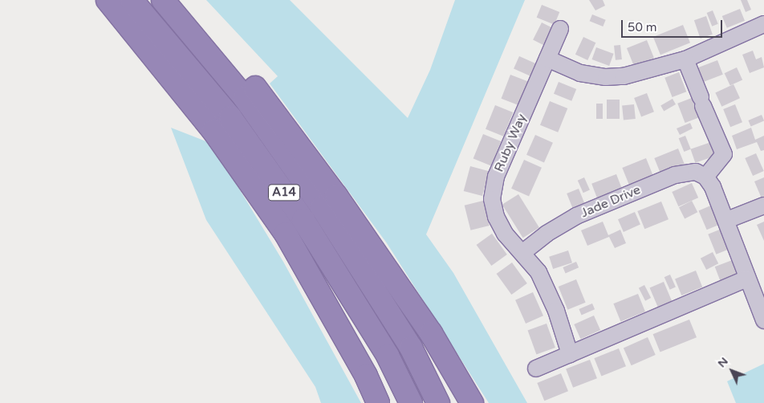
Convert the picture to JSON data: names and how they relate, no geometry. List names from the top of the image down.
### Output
{
  "streets": {
    "highway": ["A14"],
    "street": ["Ruby Way", "Jade Drive"]
  },
  "crossings": [
    ["Ruby Way", "Jade Drive"]
  ],
  "scale_bar": "50 m",
  "north": "top left"
}
